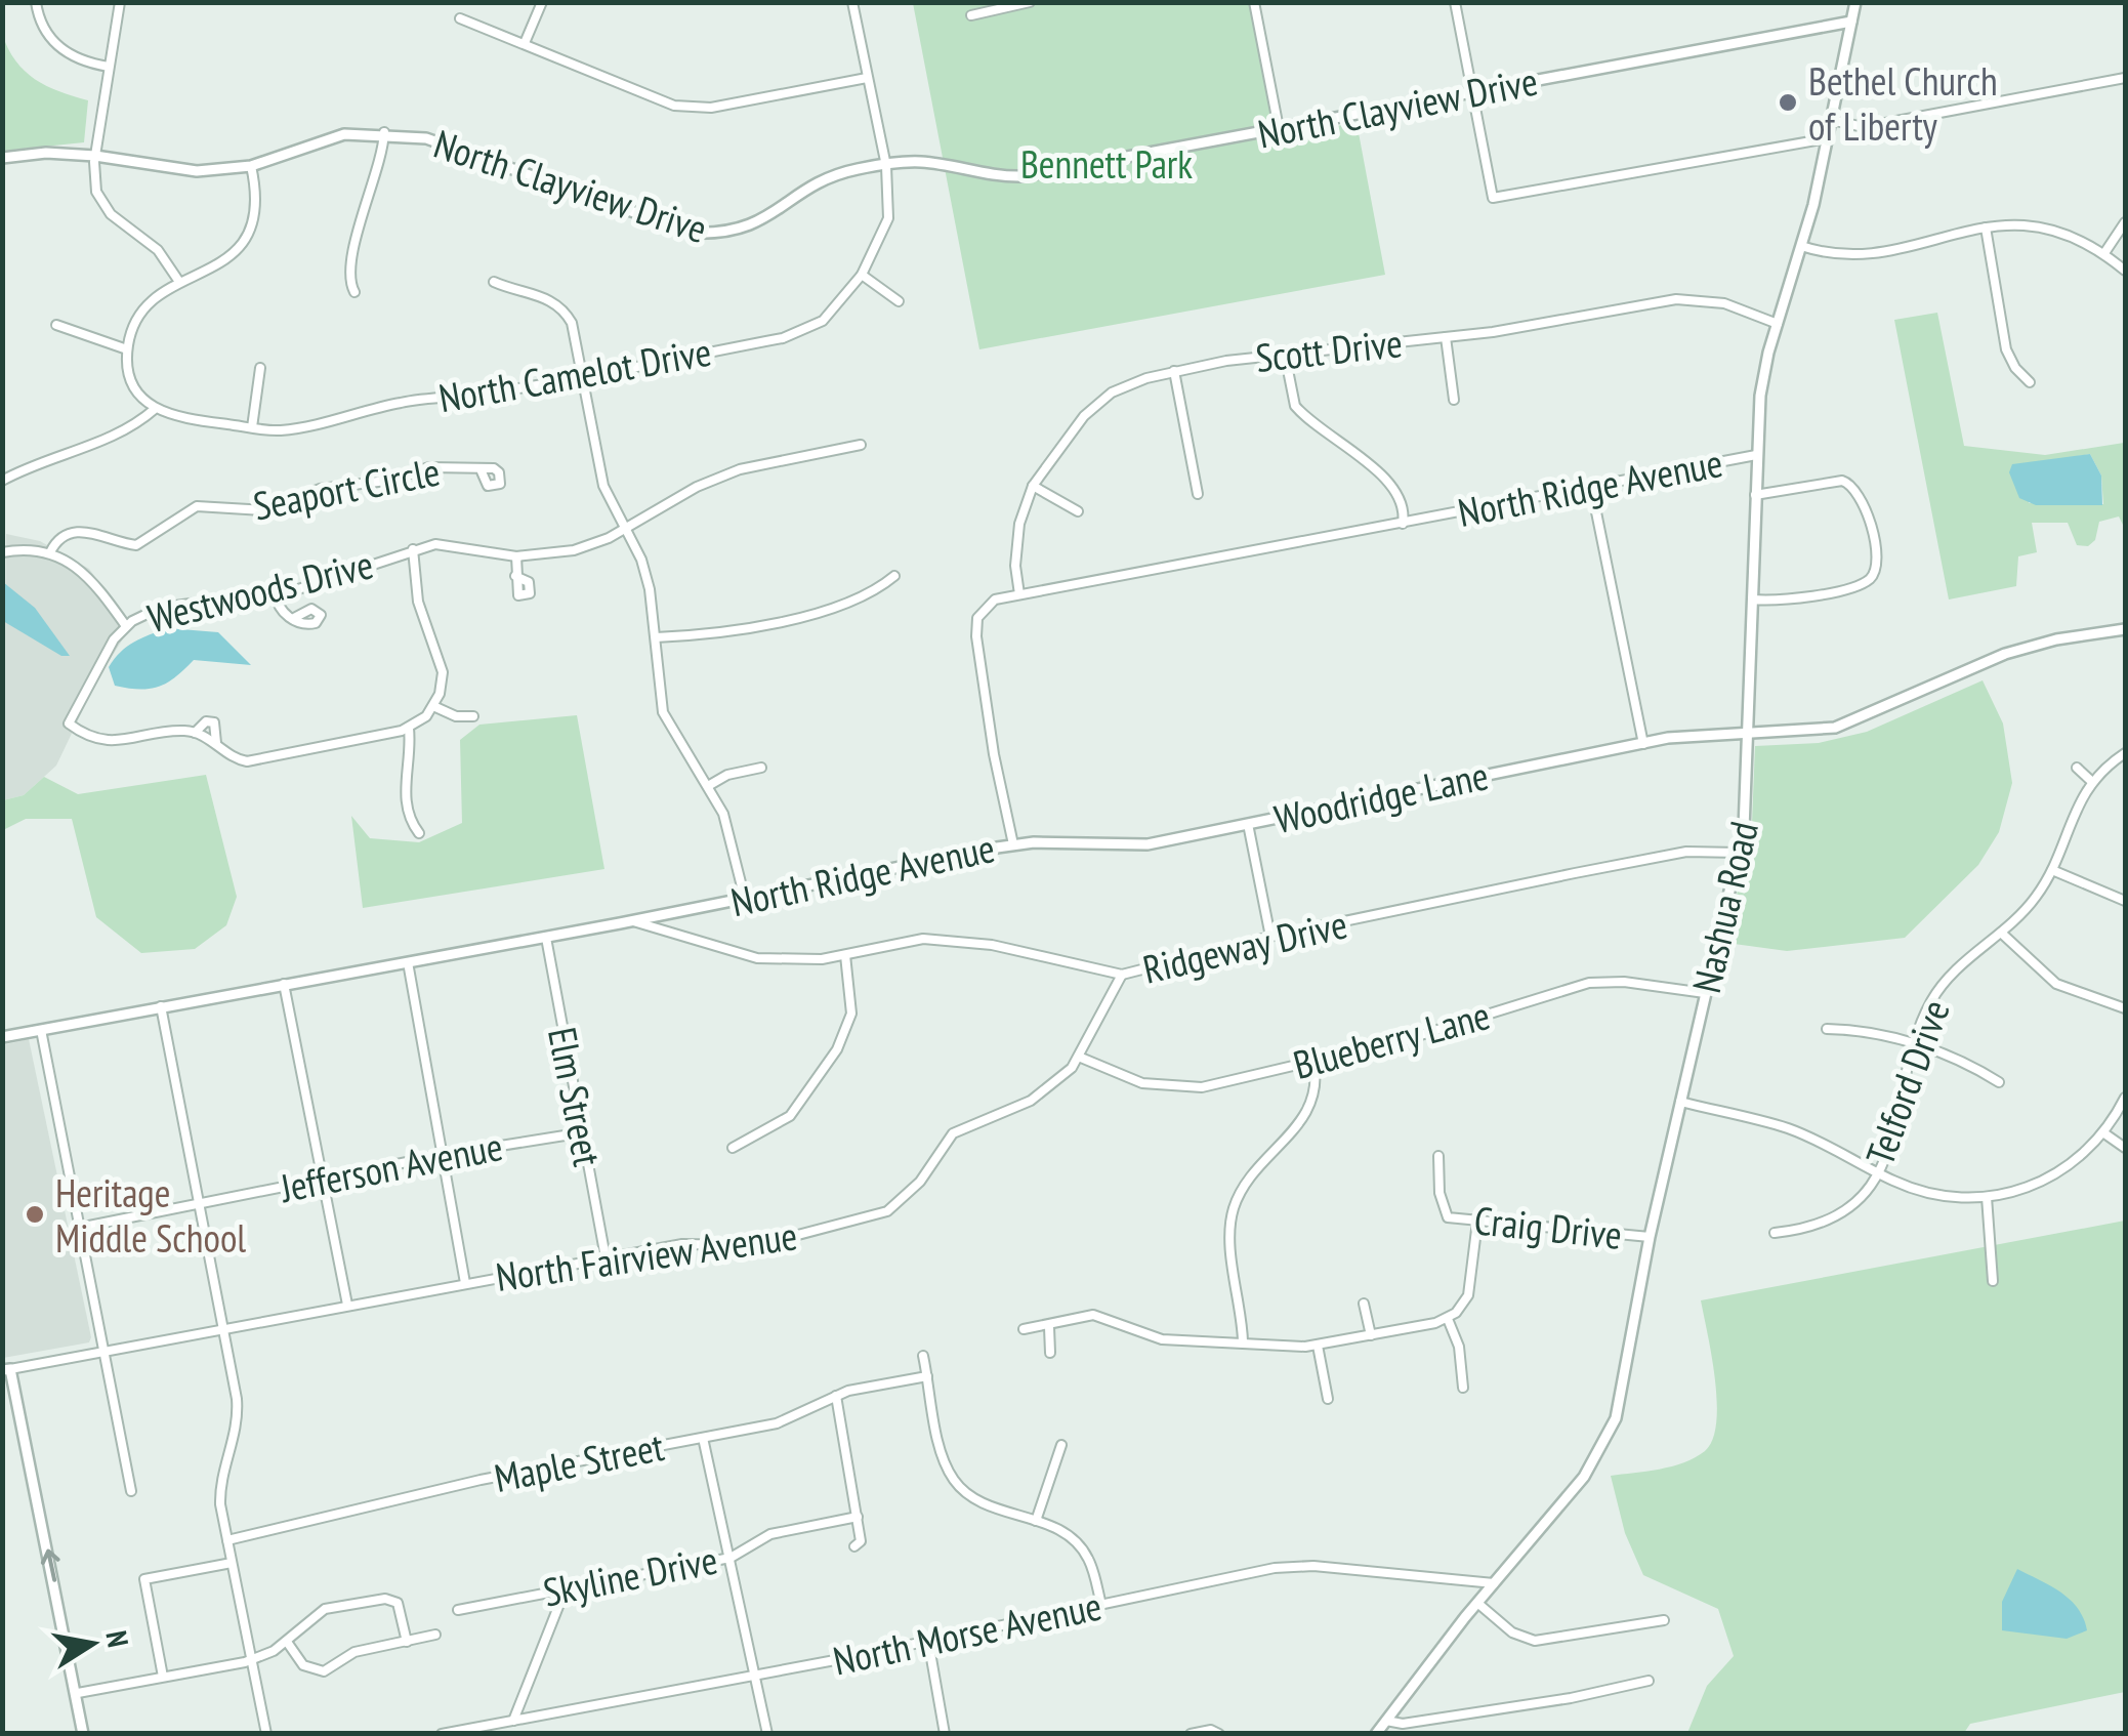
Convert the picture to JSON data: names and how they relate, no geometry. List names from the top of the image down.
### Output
{
  "streets": {
    "street": [
      "North Clayview Drive",
      "Scott Drive",
      "North Camelot Drive",
      "North Ridge Avenue",
      "Seaport Circle",
      "Westwoods Drive",
      "Woodridge Lane",
      "Nashua Road",
      "Ridgeway Drive",
      "Blueberry Lane",
      "Telford Drive",
      "Elm Street",
      "Jefferson Avenue",
      "Craig Drive",
      "North Fairview Avenue",
      "Maple Street",
      "Skyline Drive",
      "North Morse Avenue"
    ]
  },
  "crossings": [
    ["North Clayview Drive", "North Camelot Drive"],
    ["North Clayview Drive", "Nashua Road"],
    ["Scott Drive", "North Ridge Avenue"],
    ["Scott Drive", "Nashua Road"],
    ["North Ridge Avenue", "Woodridge Lane"],
    ["North Ridge Avenue", "Nashua Road"],
    ["North Ridge Avenue", "Ridgeway Drive"],
    ["North Ridge Avenue", "Elm Street"],
    ["Seaport Circle", "Westwoods Drive"],
    ["Woodridge Lane", "Nashua Road"],
    ["Nashua Road", "Ridgeway Drive"],
    ["Nashua Road", "Blueberry Lane"],
    ["Nashua Road", "Craig Drive"],
    ["Nashua Road", "North Morse Avenue"],
    ["Ridgeway Drive", "North Fairview Avenue"],
    ["Blueberry Lane", "North Fairview Avenue"],
    ["Elm Street", "Jefferson Avenue"],
    ["Elm Street", "North Fairview Avenue"]
  ],
  "parks": ["Bennett Park"],
  "places": ["Bethel Church of Liberty", "Heritage Middle School"],
  "north": "right"
}
